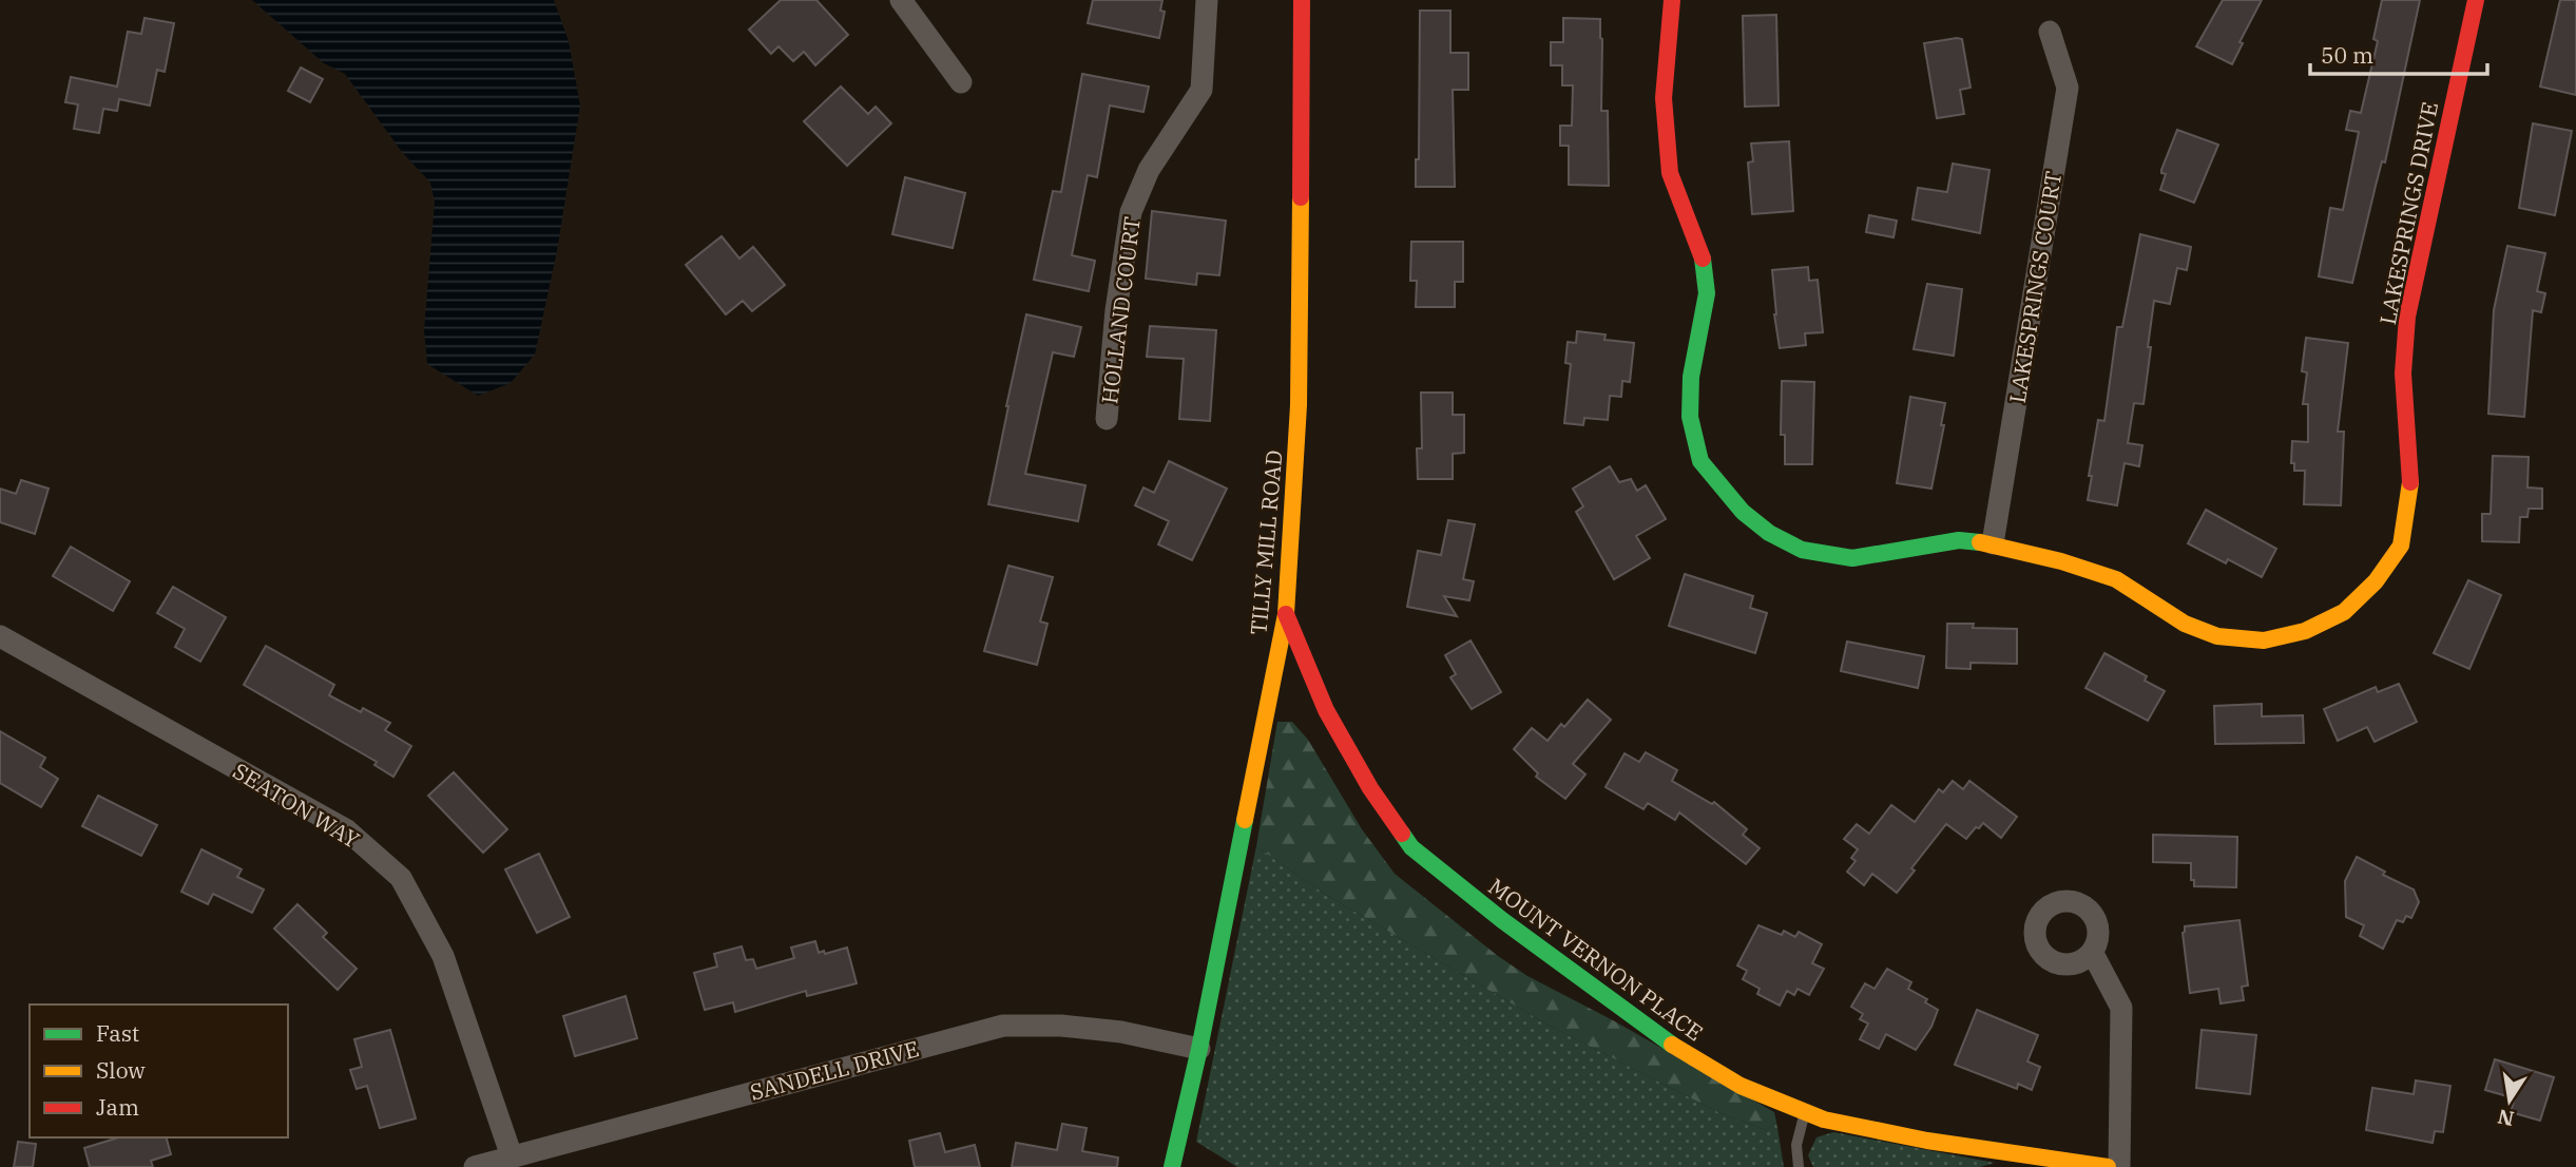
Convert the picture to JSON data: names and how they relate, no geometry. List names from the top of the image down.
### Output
{
  "streets": {
    "street": [
      "LAKESPRINGS DRIVE",
      "LAKESPRINGS COURT",
      "HOLLAND COURT",
      "TILLY MILL ROAD",
      "SEATON WAY",
      "MOUNT VERNON PLACE",
      "SANDELL DRIVE"
    ]
  },
  "crossings": [
    ["LAKESPRINGS DRIVE", "LAKESPRINGS COURT"],
    ["TILLY MILL ROAD", "MOUNT VERNON PLACE"],
    ["TILLY MILL ROAD", "SANDELL DRIVE"],
    ["SEATON WAY", "SANDELL DRIVE"]
  ],
  "legend": ["Fast", "Slow", "Jam"],
  "scale_bar": "50 m",
  "north": "bottom"
}
